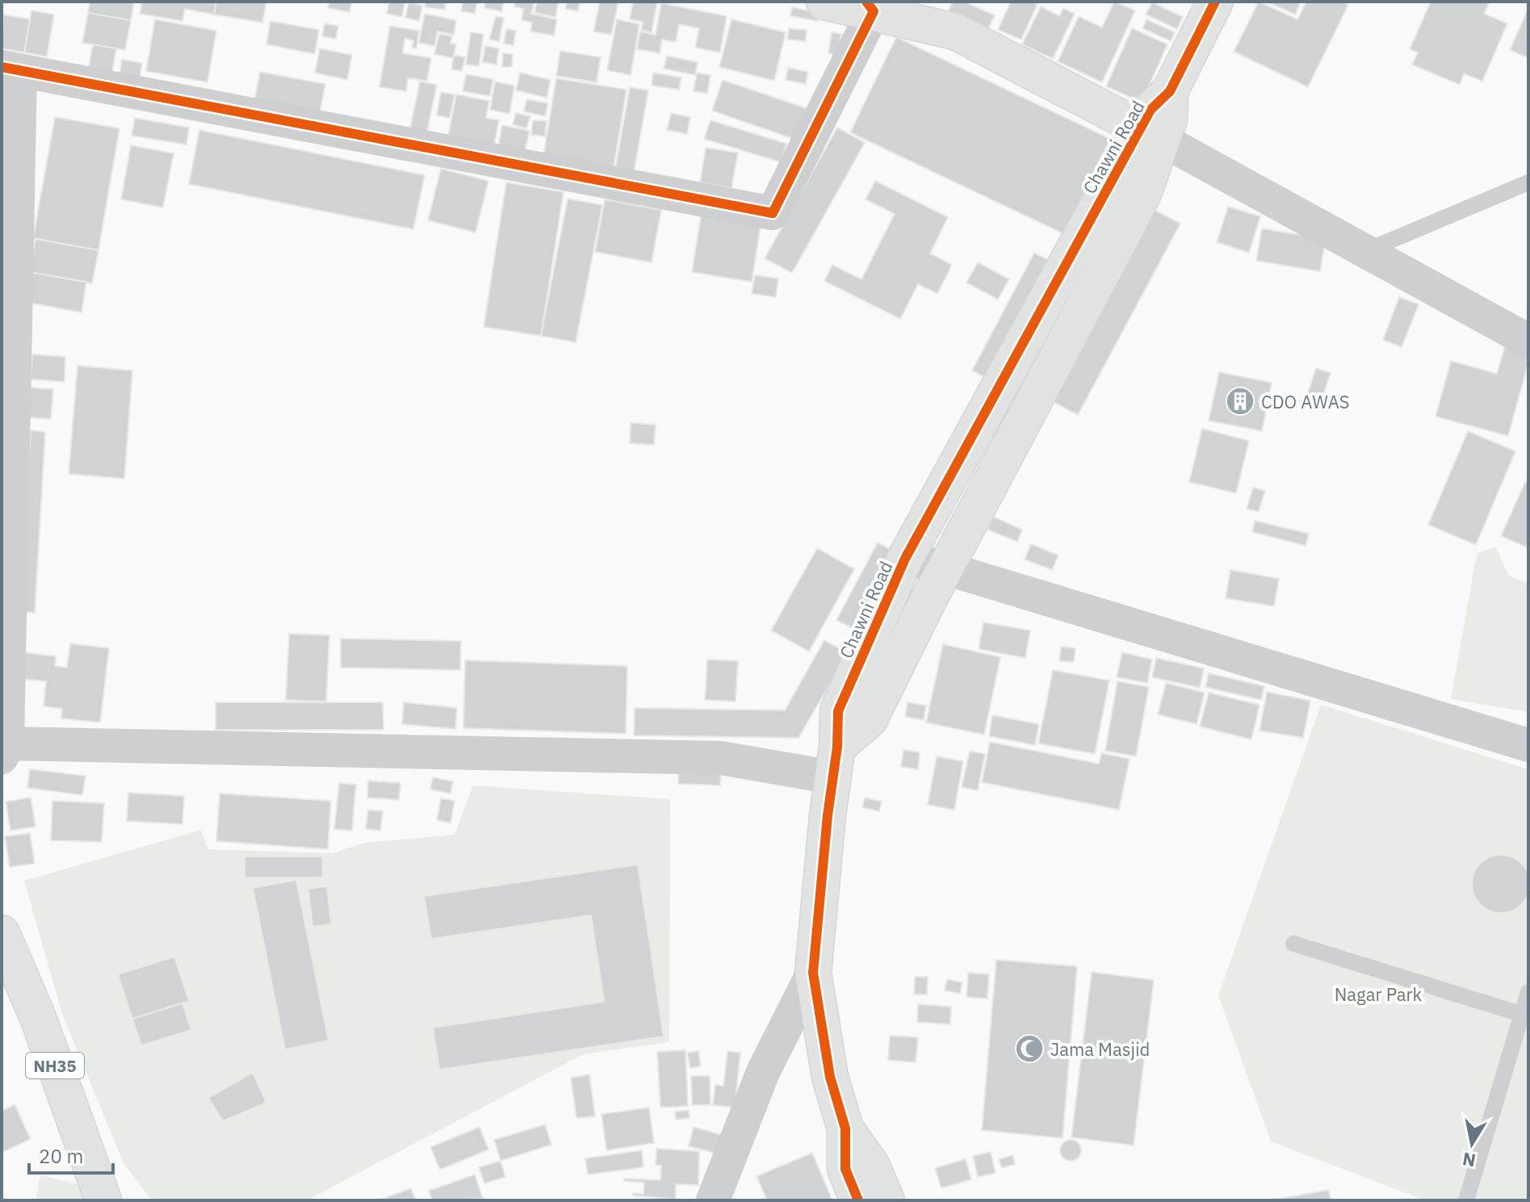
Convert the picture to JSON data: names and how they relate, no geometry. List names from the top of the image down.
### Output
{
  "streets": {
    "main road": ["Chawni Road", "NH35"]
  },
  "parks": ["Nagar Park"],
  "places": {
    "building": ["CDO AWAS"],
    "mosque": ["Jama Masjid"]
  },
  "scale_bar": "20 m",
  "north": "bottom"
}
